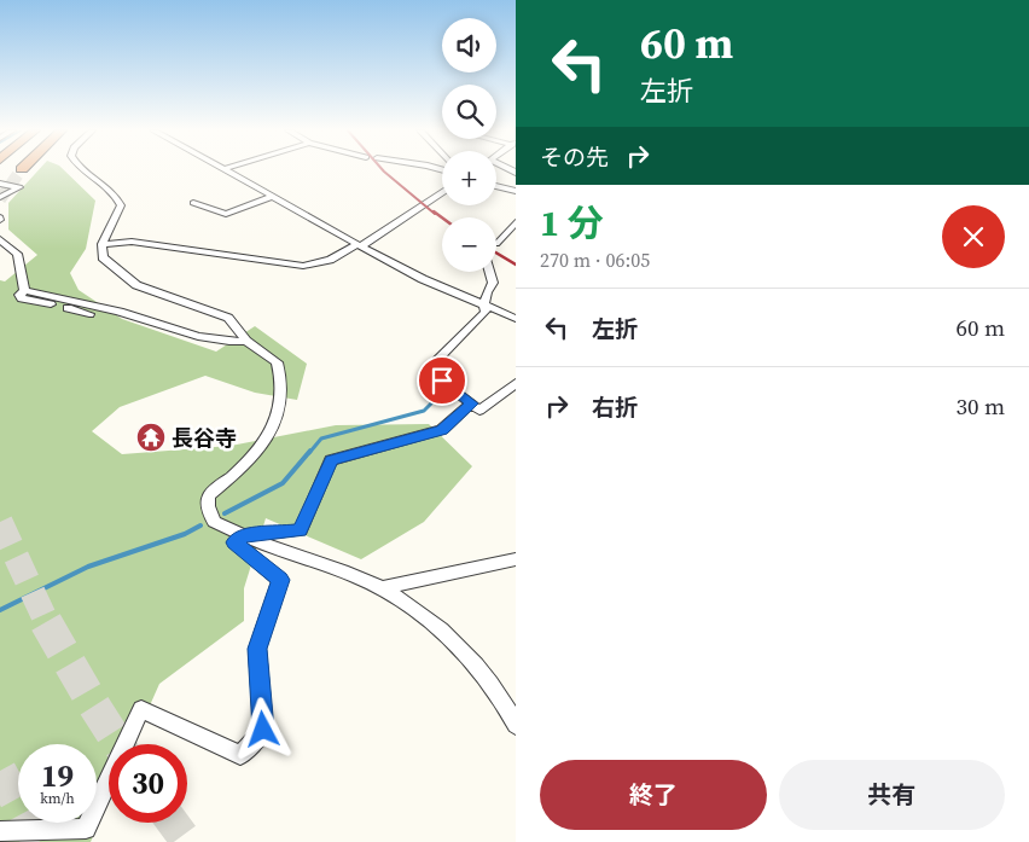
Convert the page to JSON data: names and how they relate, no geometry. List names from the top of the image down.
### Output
{
  "places": {
    "temple": ["長谷寺"]
  },
  "page": {
    "turn": ["60 m", "左折"],
    "map_buttons": ["+", "−"],
    "then": "その先",
    "heading": ["1 分", "270 m · 06:05"],
    "list": [
      {
        "name": "左折",
        "value": "60 m"
      },
      {
        "name": "右折",
        "value": "30 m"
      }
    ],
    "speed": "19 km/h",
    "limit": "30",
    "buttons": ["終了", "共有"]
  }
}
